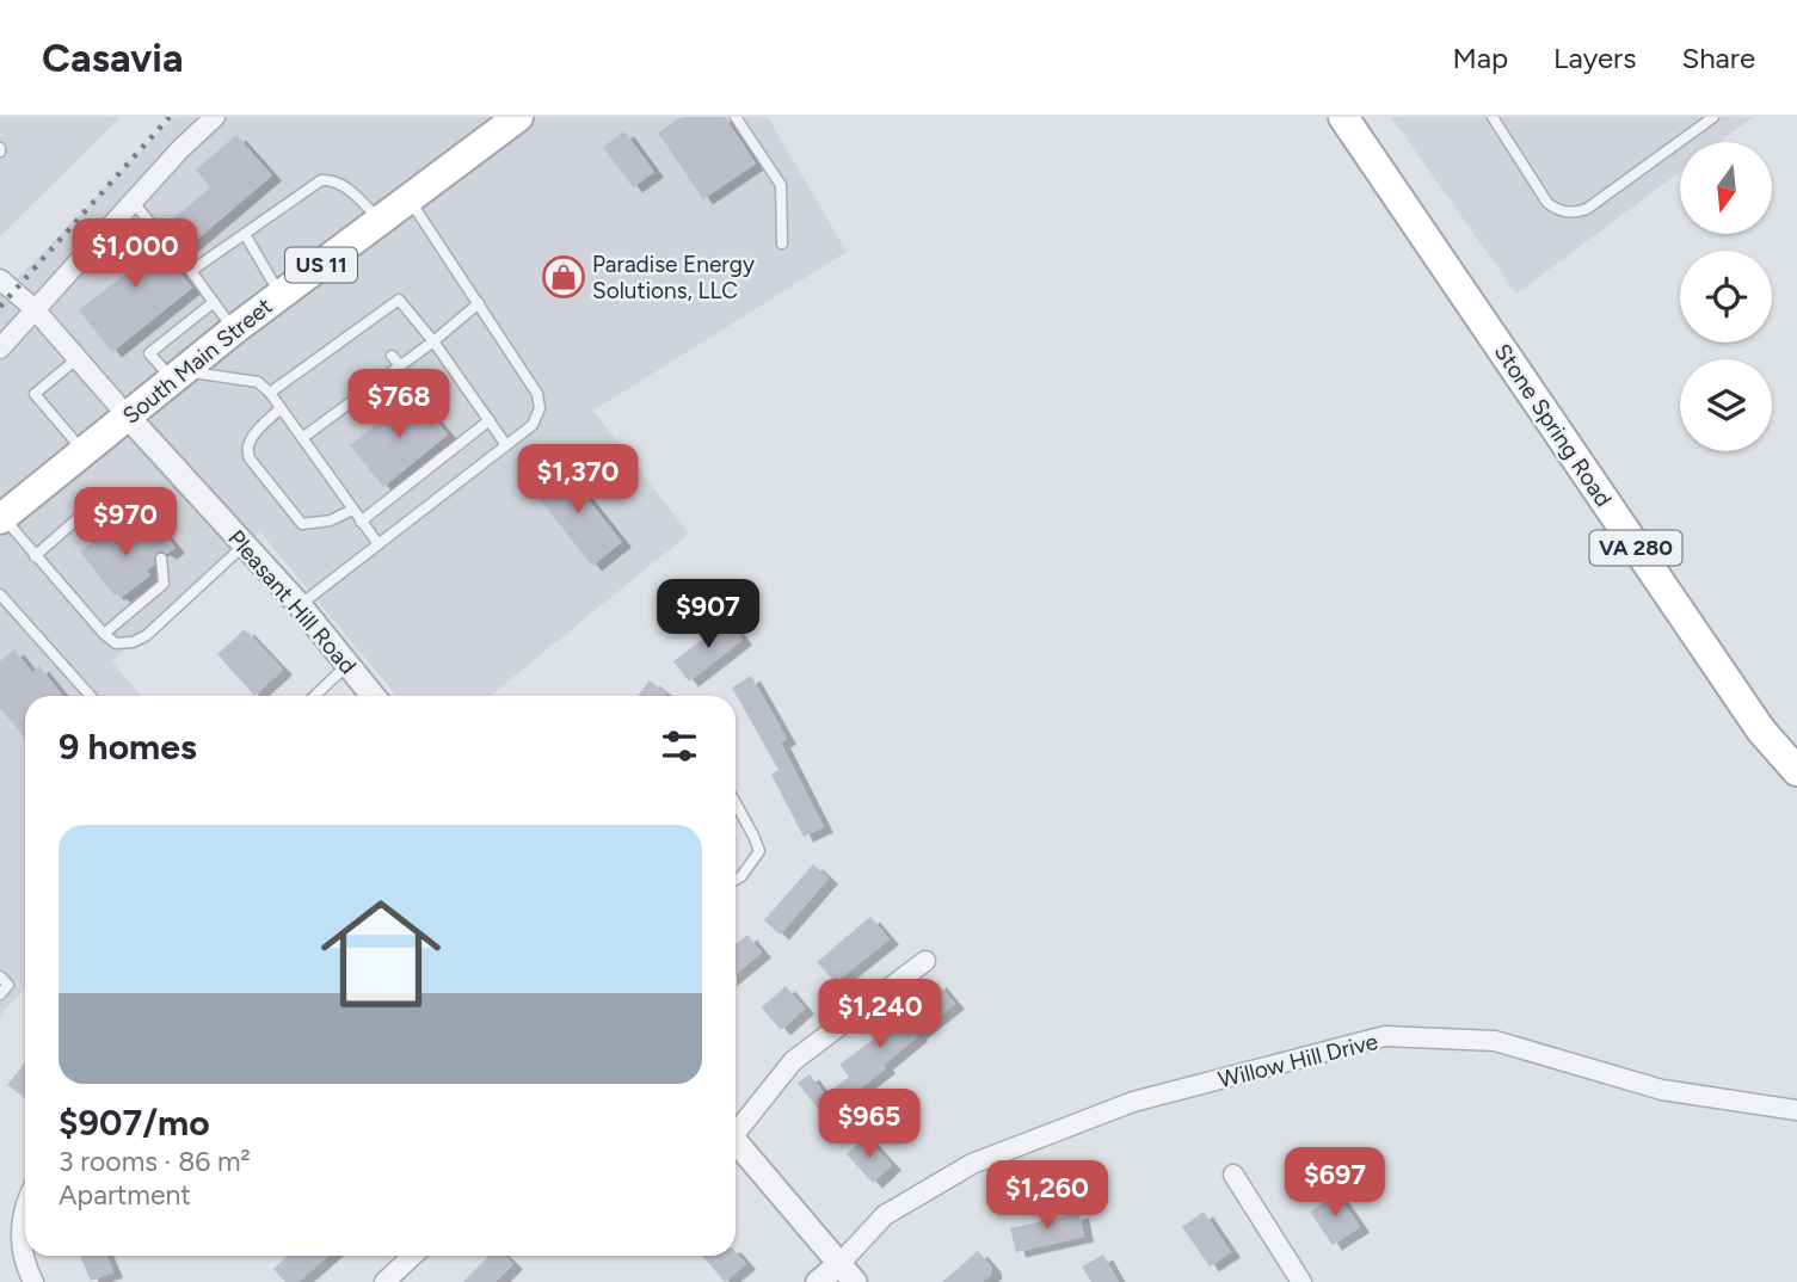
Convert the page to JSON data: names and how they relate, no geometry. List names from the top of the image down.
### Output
{
  "streets": {
    "main road": [
      "US 11",
      "South Main Street",
      "Stone Spring Road",
      "VA 280"
    ],
    "street": ["Pleasant Hill Road", "Willow Hill Drive"]
  },
  "crossings": [
    ["South Main Street", "Pleasant Hill Road"]
  ],
  "places": {
    "shop": ["Paradise Energy Solutions, LLC"]
  },
  "north": "bottom",
  "page": {
    "header": "Casavia",
    "nav": ["Map", "Layers", "Share"],
    "price": [
      "$1,000",
      "$768",
      "$1,370",
      "$970",
      "$907",
      "$1,240",
      "$965",
      "$697",
      "$1,260"
    ],
    "heading": "9 homes",
    "list": [
      {
        "name": "$907/mo",
        "note": "3 rooms · 86 m² · Apartment"
      }
    ]
  }
}
